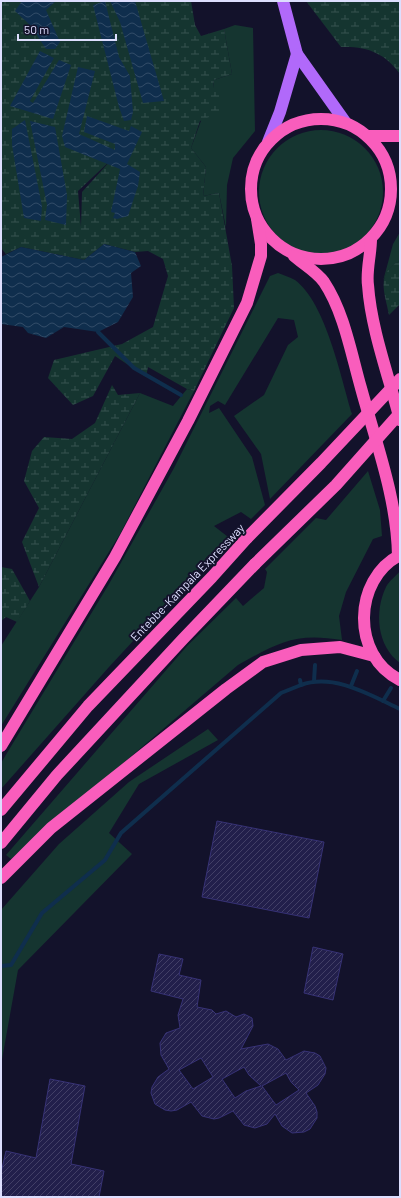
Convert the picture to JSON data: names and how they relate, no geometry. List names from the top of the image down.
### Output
{
  "streets": {
    "highway": ["Entebbe–Kampala Expressway"]
  },
  "scale_bar": "50 m"
}
